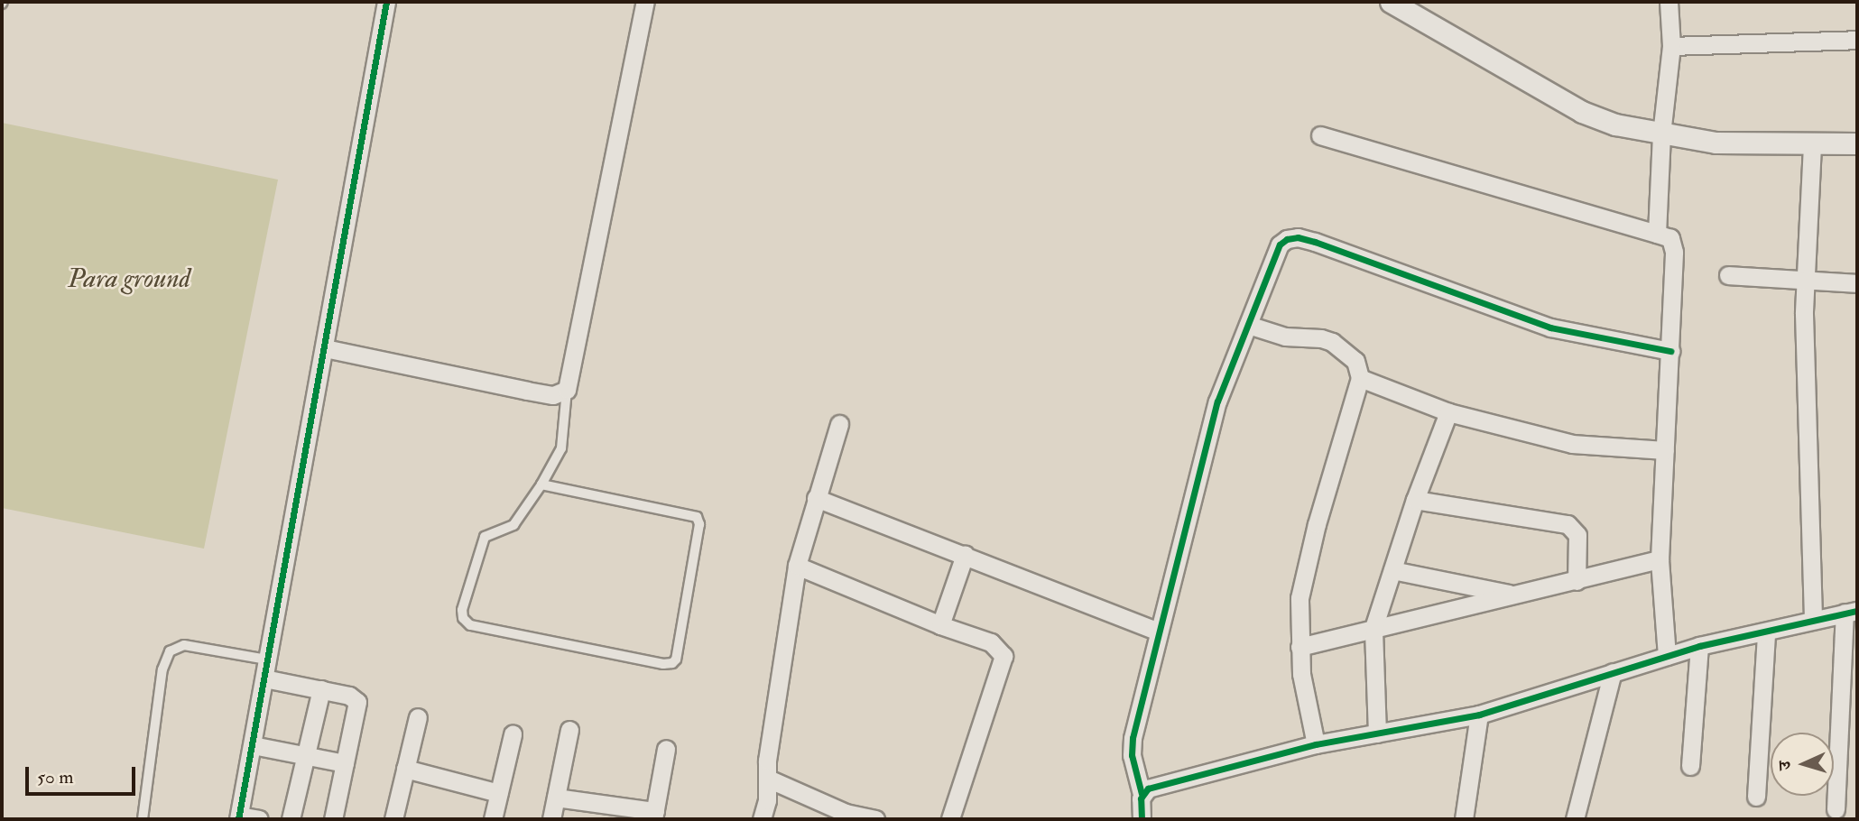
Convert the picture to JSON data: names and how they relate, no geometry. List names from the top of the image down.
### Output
{
  "parks": ["Para ground"],
  "scale_bar": "50 m",
  "north": "left"
}
